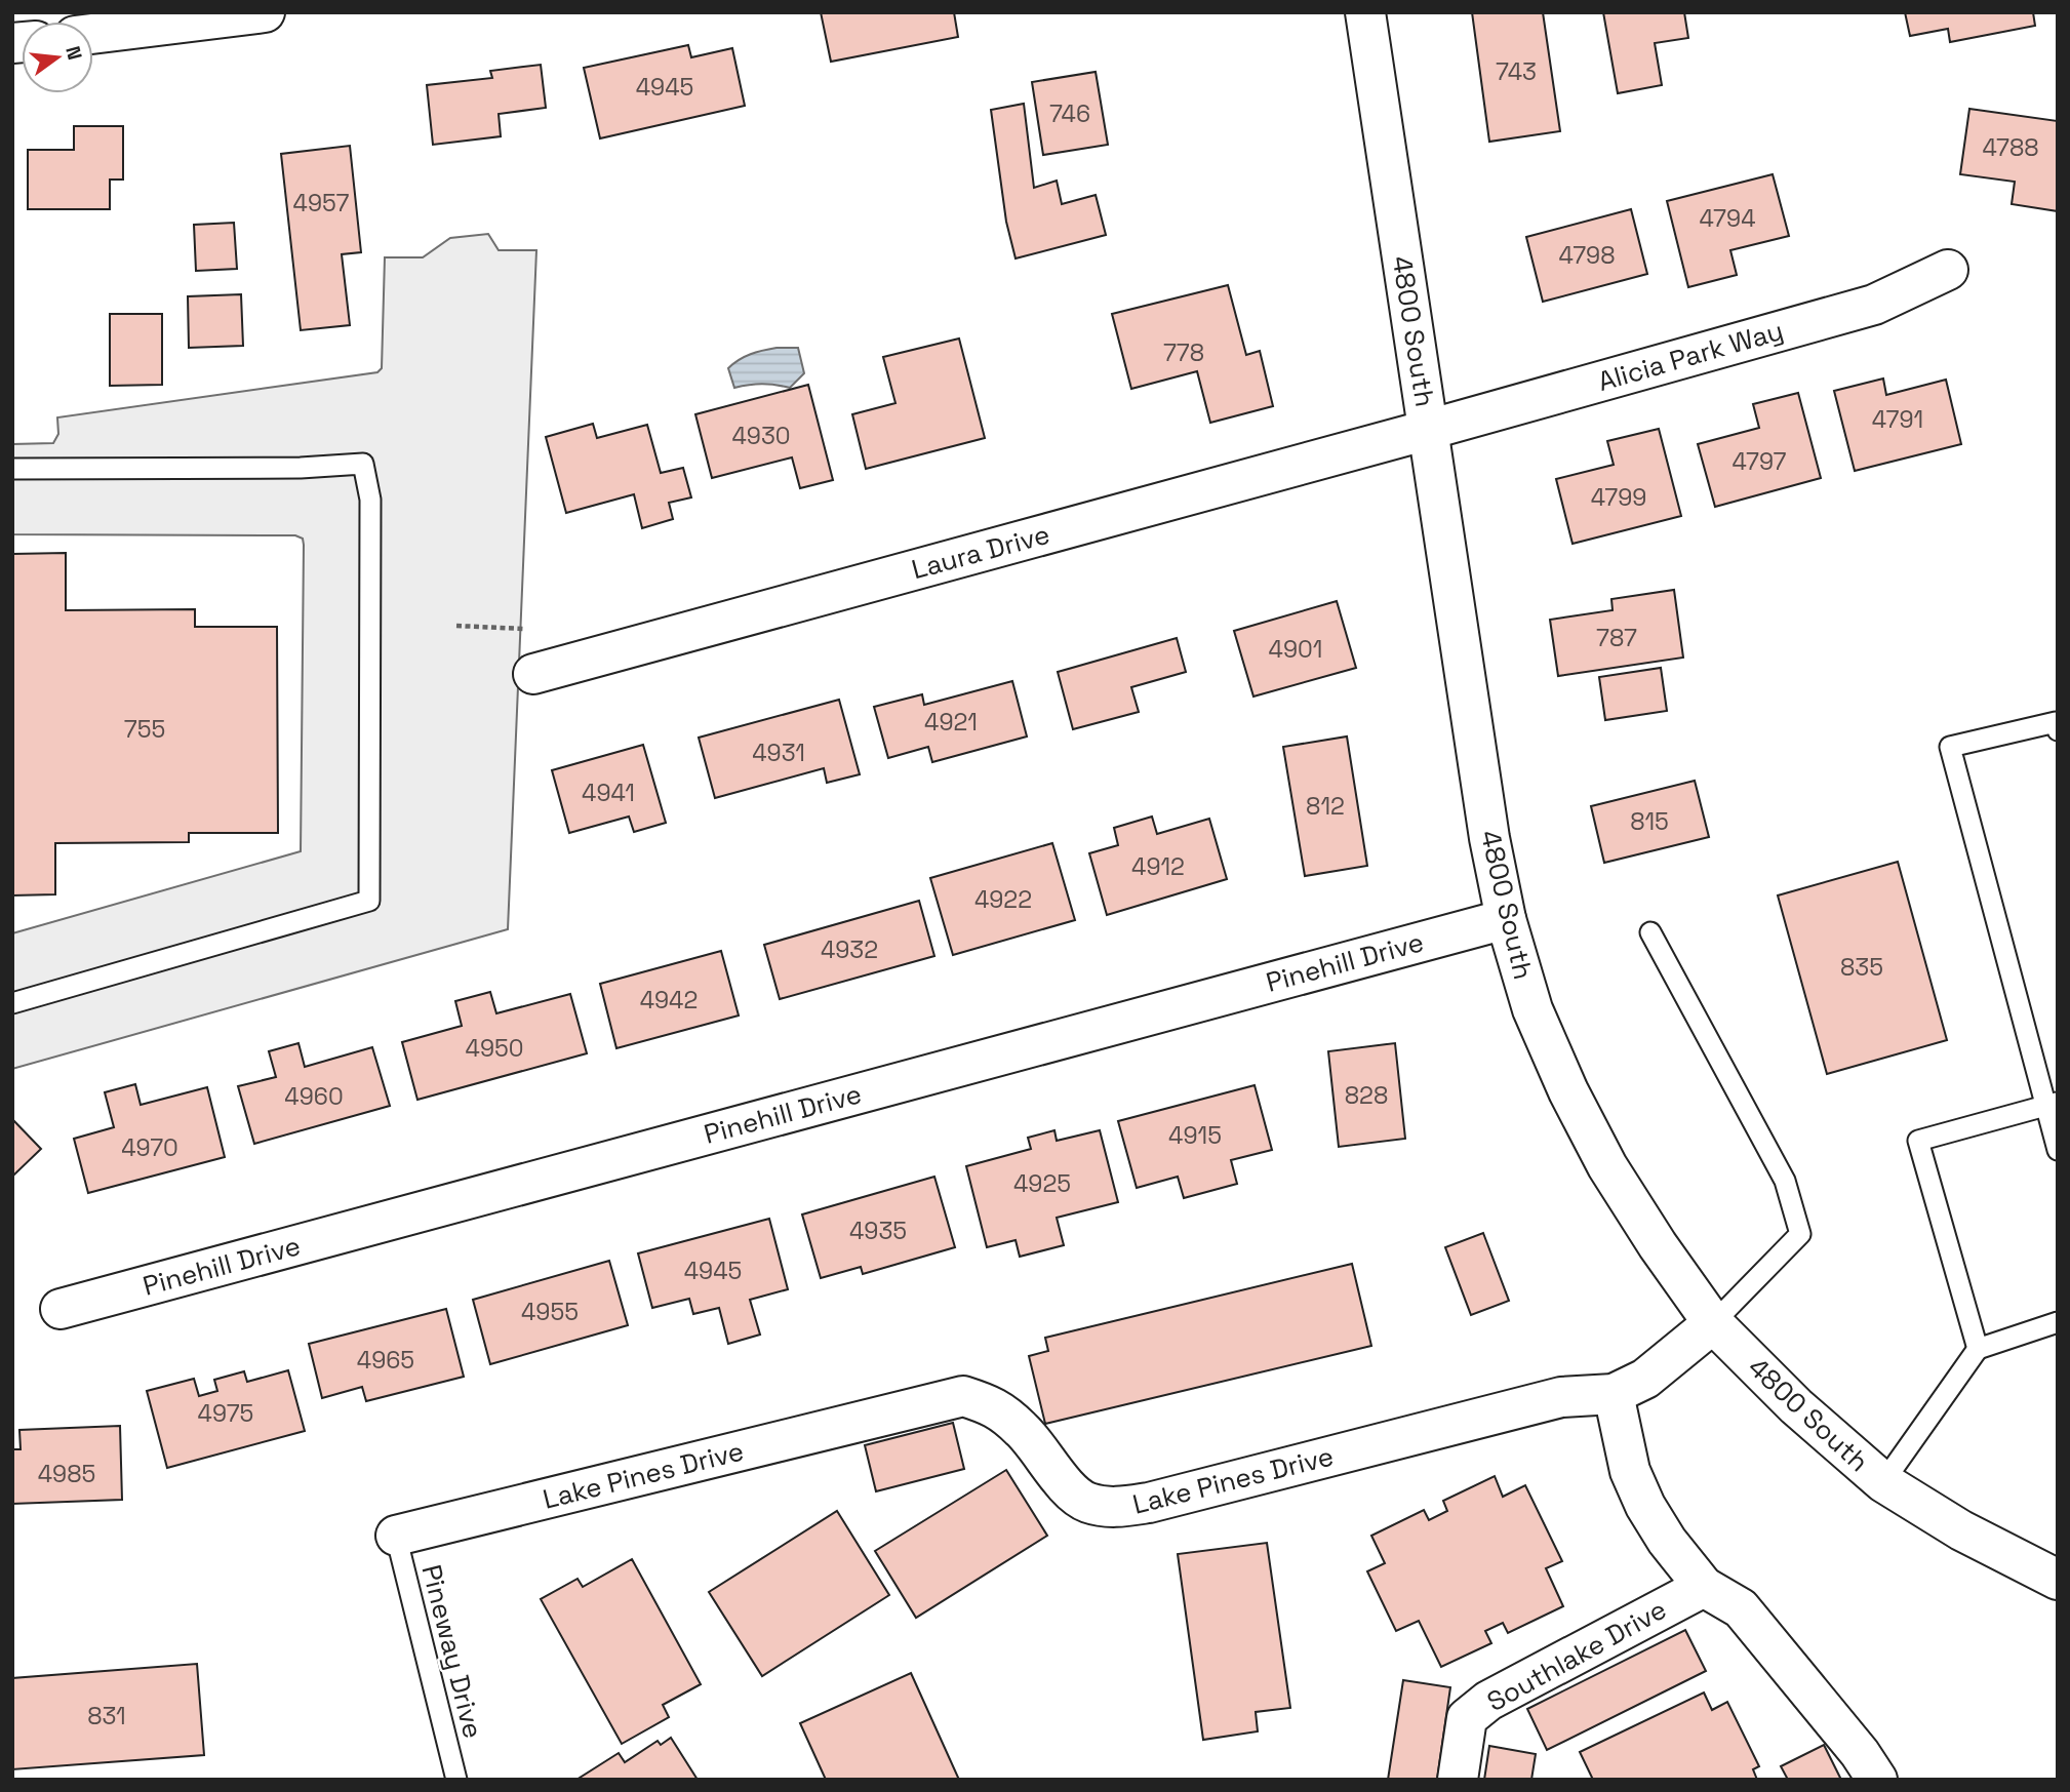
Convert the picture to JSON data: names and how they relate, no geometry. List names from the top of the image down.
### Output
{
  "streets": {
    "street": [
      "4800 South",
      "Alicia Park Way",
      "Laura Drive",
      "Pinehill Drive",
      "Lake Pines Drive",
      "Southlake Drive"
    ],
    "lane": ["Pineway Drive"]
  },
  "crossings": [
    ["4800 South", "Alicia Park Way"],
    ["4800 South", "Laura Drive"],
    ["4800 South", "Pinehill Drive"],
    ["4800 South", "Lake Pines Drive"],
    ["Alicia Park Way", "Laura Drive"],
    ["Lake Pines Drive", "Pineway Drive"]
  ],
  "house_numbers": [
    "743",
    "4945",
    "746",
    "4788",
    "4957",
    "4794",
    "4798",
    "778",
    "4791",
    "4930",
    "4797",
    "4799",
    "787",
    "4901",
    "4921",
    "755",
    "4931",
    "4941",
    "812",
    "815",
    "4912",
    "4922",
    "4932",
    "835",
    "4942",
    "4950",
    "828",
    "4960",
    "4915",
    "4970",
    "4925",
    "4935",
    "4945",
    "4955",
    "4965",
    "4975",
    "4985",
    "831"
  ],
  "north": "right"
}
